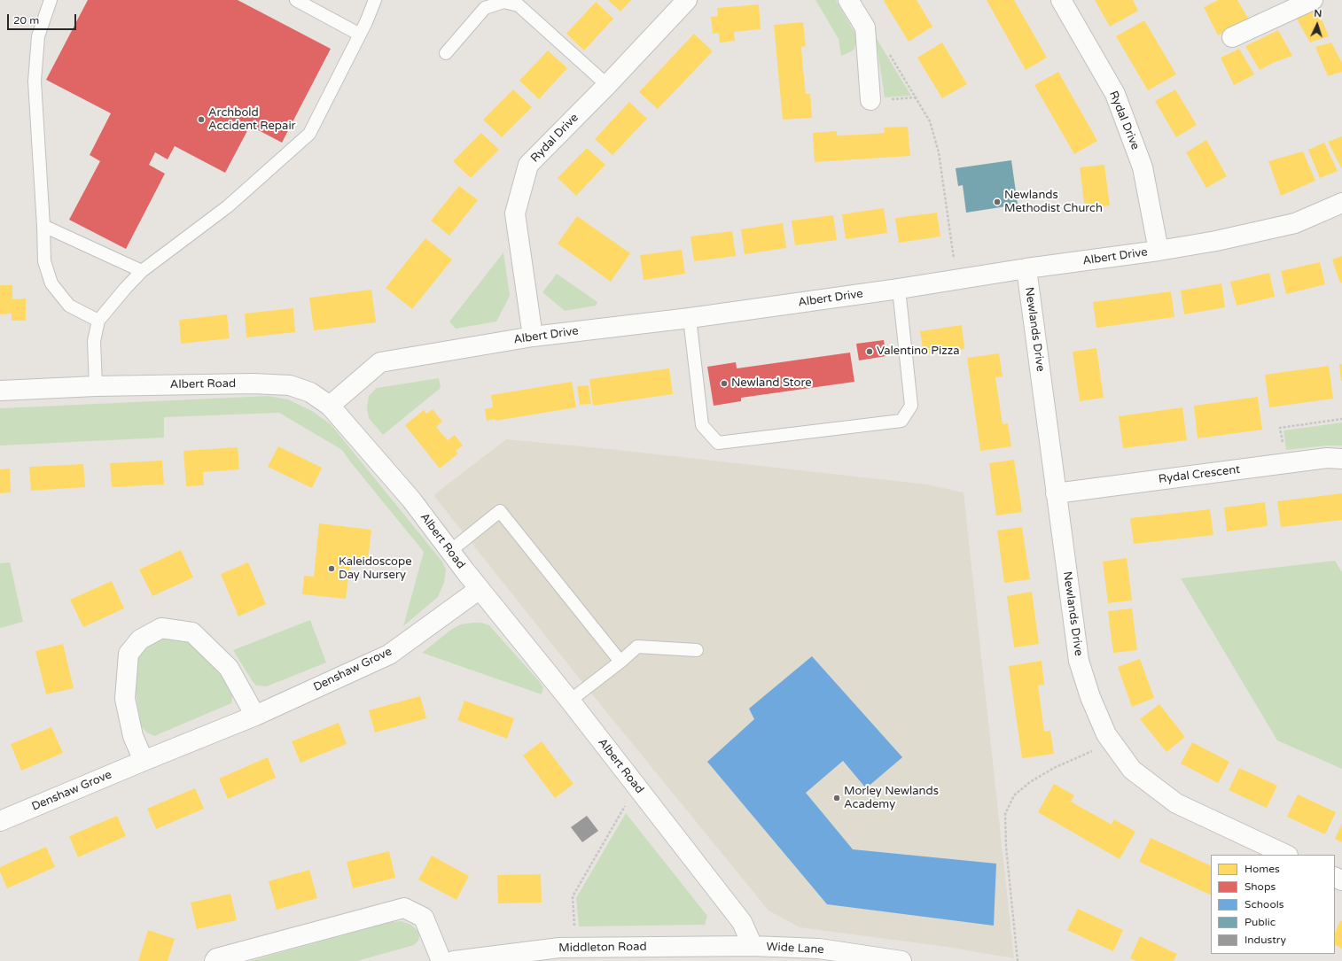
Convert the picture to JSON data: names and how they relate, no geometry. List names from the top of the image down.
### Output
{
  "streets": {
    "street": [
      "Rydal Drive",
      "Albert Drive",
      "Newlands Drive",
      "Albert Road",
      "Rydal Crescent",
      "Denshaw Grove",
      "Middleton Road",
      "Wide Lane"
    ]
  },
  "crossings": [
    ["Rydal Drive", "Albert Drive"],
    ["Albert Drive", "Newlands Drive"],
    ["Albert Drive", "Albert Road"],
    ["Newlands Drive", "Rydal Crescent"],
    ["Albert Road", "Denshaw Grove"],
    ["Albert Road", "Middleton Road"],
    ["Albert Road", "Wide Lane"],
    ["Middleton Road", "Wide Lane"]
  ],
  "places": [
    "Archbold Accident Repair",
    "Newlands Methodist Church",
    "Valentino Pizza",
    "Newland Store",
    "Kaleidoscope Day Nursery",
    "Morley Newlands Academy"
  ],
  "legend": [
    "Homes",
    "Shops",
    "Schools",
    "Public",
    "Industry"
  ],
  "scale_bar": "20 m",
  "north": "top"
}
